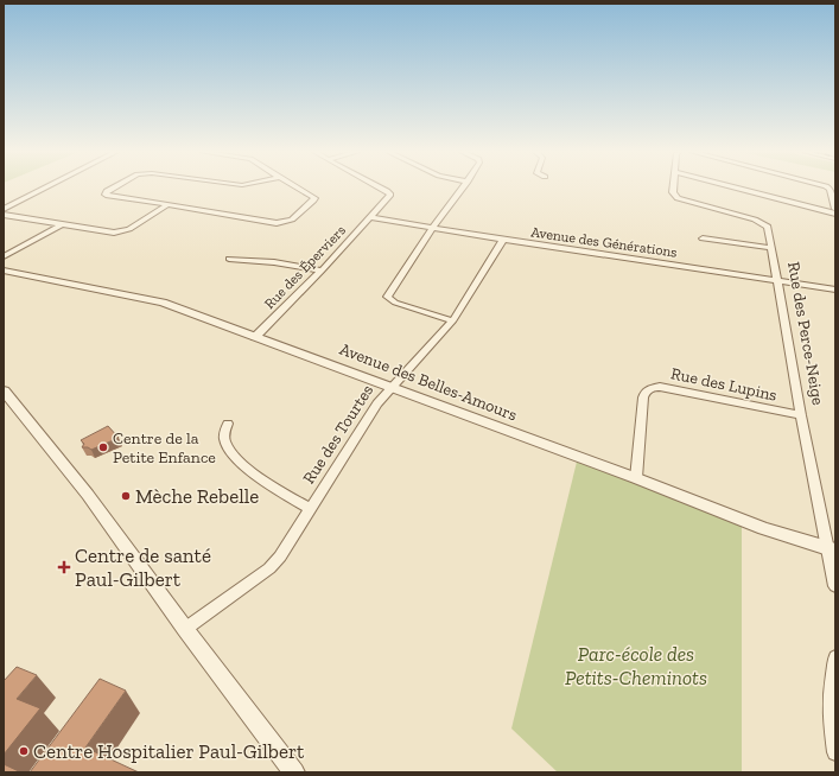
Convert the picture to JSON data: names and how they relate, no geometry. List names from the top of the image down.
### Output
{
  "streets": {
    "street": [
      "Avenue des Générations",
      "Rue des Éperviers",
      "Rue des Perce-Neige",
      "Avenue des Belles-Amours",
      "Rue des Lupins",
      "Rue des Tourtes"
    ]
  },
  "crossings": [
    ["Avenue des Générations", "Rue des Éperviers"],
    ["Avenue des Générations", "Rue des Perce-Neige"],
    ["Avenue des Générations", "Rue des Tourtes"],
    ["Rue des Éperviers", "Avenue des Belles-Amours"],
    ["Rue des Perce-Neige", "Avenue des Belles-Amours"],
    ["Rue des Perce-Neige", "Rue des Lupins"],
    ["Avenue des Belles-Amours", "Rue des Lupins"],
    ["Avenue des Belles-Amours", "Rue des Tourtes"]
  ],
  "parks": ["Parc-école des Petits-Cheminots"],
  "places": {
    "other": ["Centre de la Petite Enfance", "Mèche Rebelle", "Centre Hospitalier Paul-Gilbert"],
    "health": ["Centre de santé Paul-Gilbert"]
  }
}
